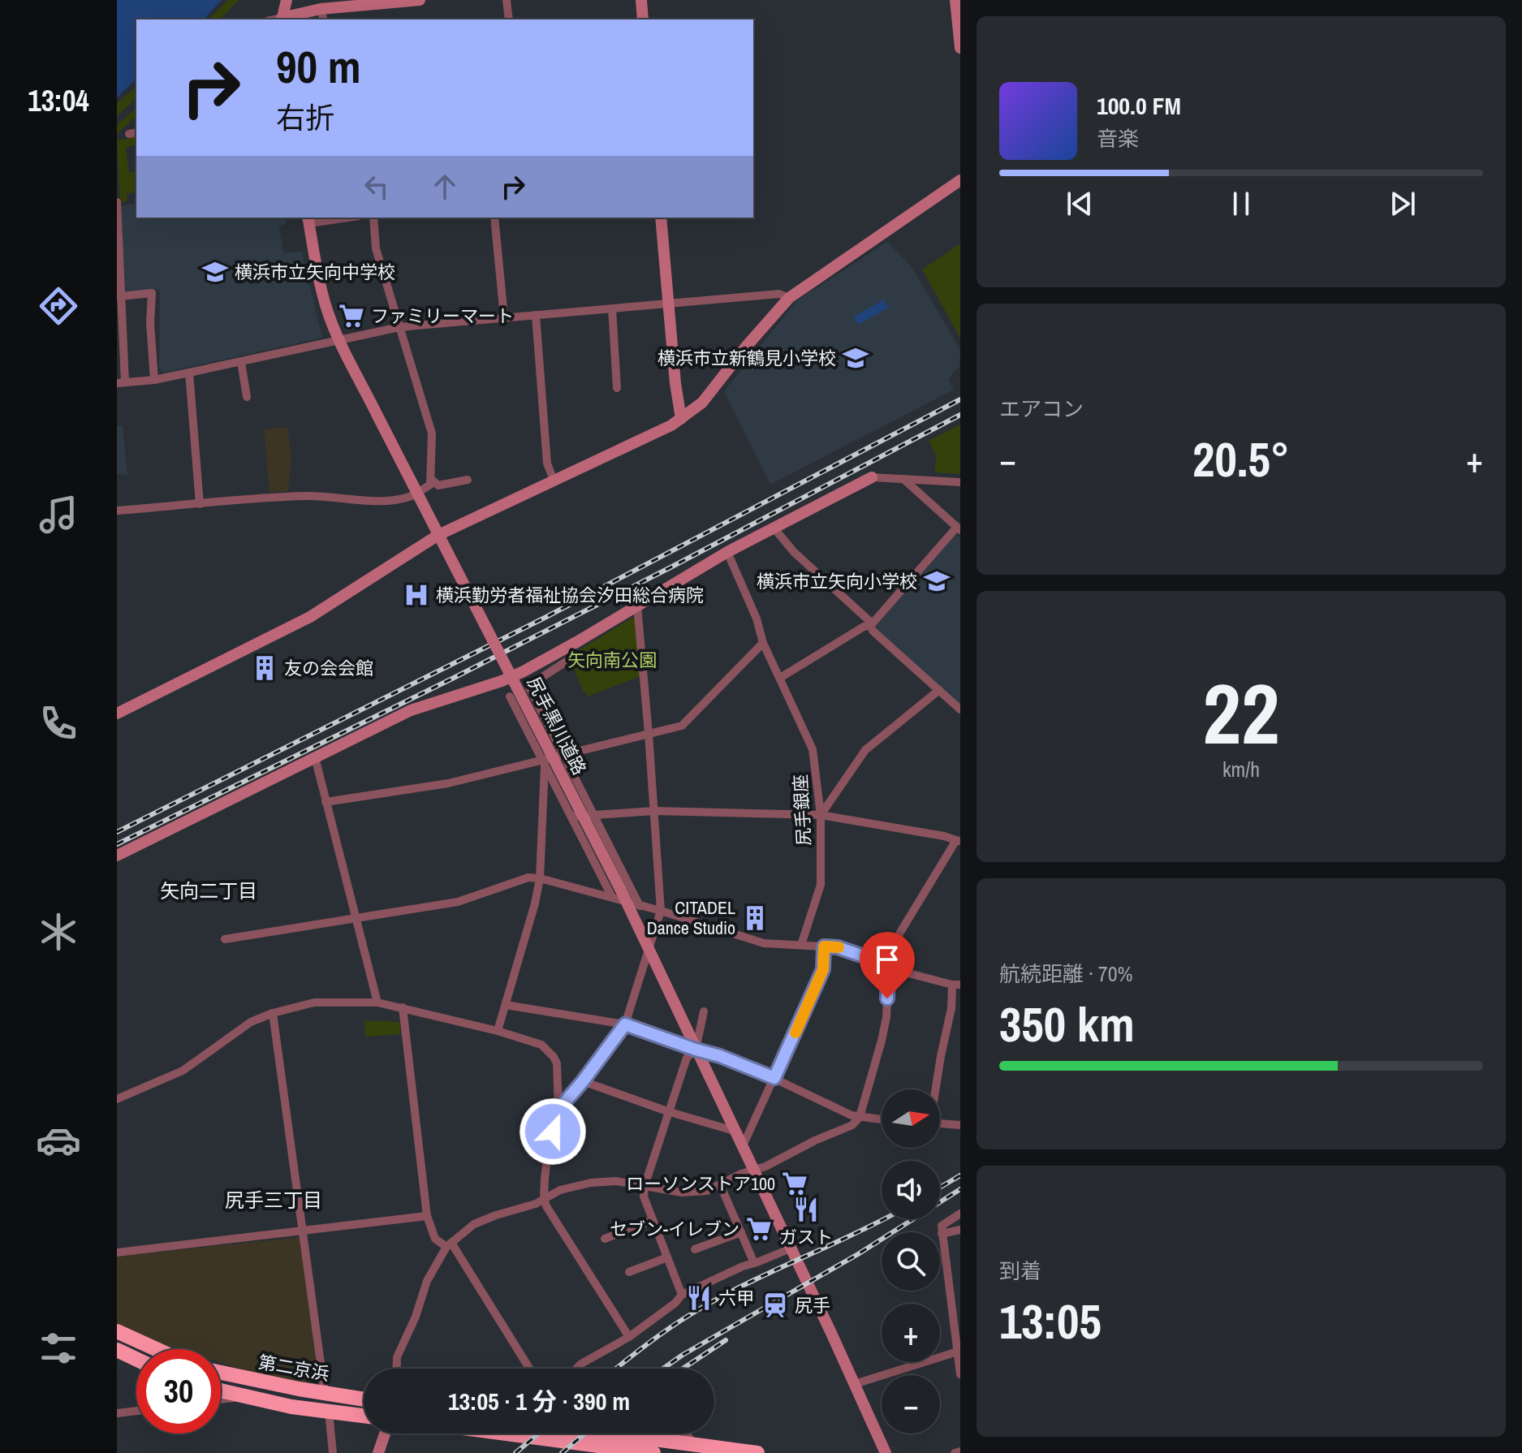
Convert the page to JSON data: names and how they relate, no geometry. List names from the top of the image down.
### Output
{
  "streets": {
    "highway": ["第二京浜"],
    "street": ["尻手黒川道路", "尻手銀座"]
  },
  "districts": ["矢向二丁目", "尻手三丁目"],
  "parks": ["矢向南公園"],
  "places": {
    "school or university": ["横浜市立矢向中学校", "横浜市立新鶴見小学校", "横浜市立矢向小学校"],
    "supermarket": ["ファミリーマート", "ローソンストア100", "セブン-イレブン"],
    "hospital": ["横浜勤労者福祉協会汐田総合病院"],
    "building": ["友の会会館", "CITADEL Dance Studio"],
    "restaurant": ["ガスト", "六甲"],
    "station": ["尻手"]
  },
  "north": "right",
  "page": {
    "tabs": "13:04",
    "turn": ["90 m", "右折"],
    "song": ["100.0 FM", "音楽"],
    "tile": [
      "エアコン",
      ["22", "km/h"],
      ["航続距離 · 70%", "350 km"],
      ["到着", "13:05"]
    ],
    "heat": ["−", "20.5°", "+"],
    "map_buttons": ["+", "−"],
    "limit": "30",
    "trip": "13:05 · 1 分 · 390 m"
  }
}
